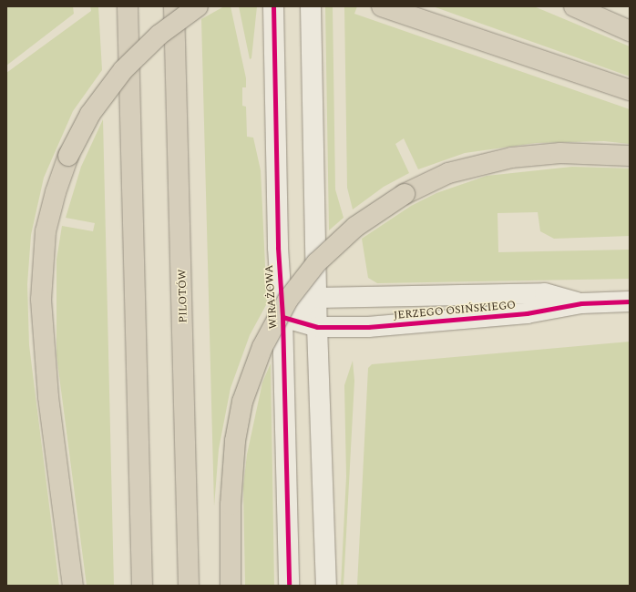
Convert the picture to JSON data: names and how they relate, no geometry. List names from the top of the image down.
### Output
{
  "streets": {
    "highway": ["PILOTÓW"],
    "street": ["WIRAŻOWA", "JERZEGO OSIŃSKIEGO"]
  },
  "crossings": [
    ["WIRAŻOWA", "JERZEGO OSIŃSKIEGO"]
  ]
}
